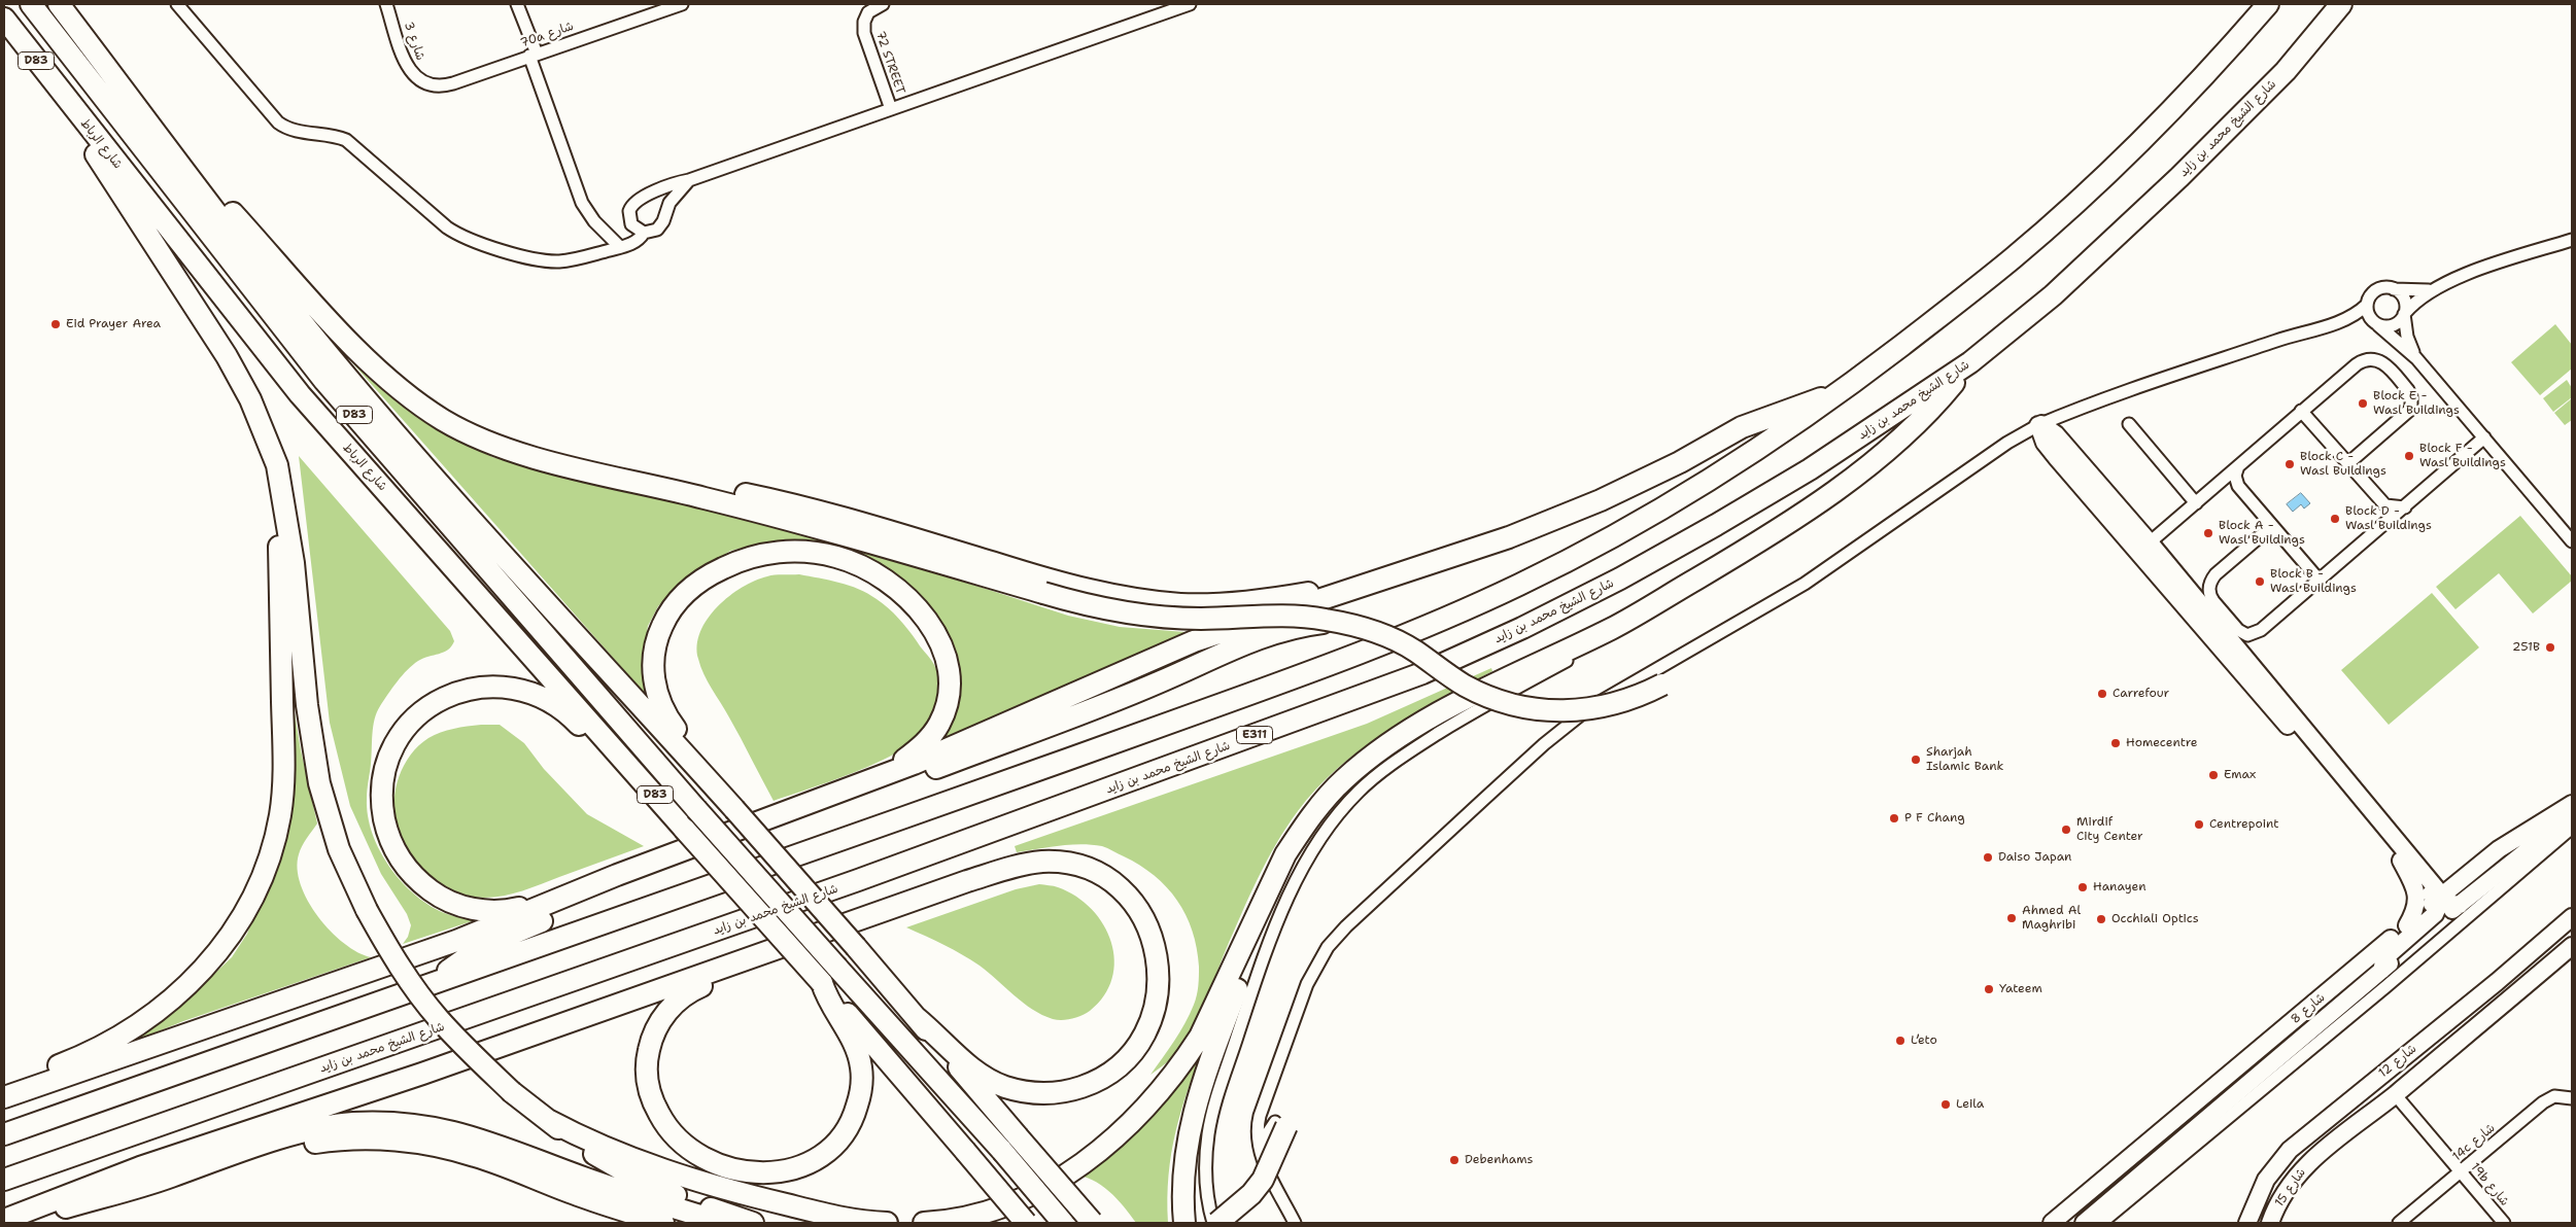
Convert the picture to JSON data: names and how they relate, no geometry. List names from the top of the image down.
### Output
{
  "streets": {
    "highway": [
      "D83",
      "شارع الشيخ محمد بن زايد",
      "شارع الرباط",
      "E311"
    ],
    "street": [
      "70a شارع",
      "شارع 3",
      "72 STREET",
      "شارع 8",
      "شارع 12",
      "14c شارع",
      "19b شارع",
      "شارع 15"
    ]
  },
  "crossings": [
    ["70a شارع", "شارع 3"],
    ["شارع 12", "19b شارع"],
    ["شارع 12", "شارع 15"],
    ["14c شارع", "19b شارع"]
  ],
  "places": [
    "Eid Prayer Area",
    "Block E - Wasl Buildings",
    "Block F - Wasl Buildings",
    "Block C - Wasl Buildings",
    "Block D - Wasl Buildings",
    "Block A - Wasl Buildings",
    "Block B - Wasl Buildings",
    "251B",
    "Carrefour",
    "Homecentre",
    "Sharjah Islamic Bank",
    "Emax",
    "P F Chang",
    "Centrepoint",
    "Mirdif City Center",
    "Daiso Japan",
    "Hanayen",
    "Ahmed Al Maghribi",
    "Occhiali Optics",
    "Yateem",
    "L’eto",
    "Leila",
    "Debenhams"
  ]
}
